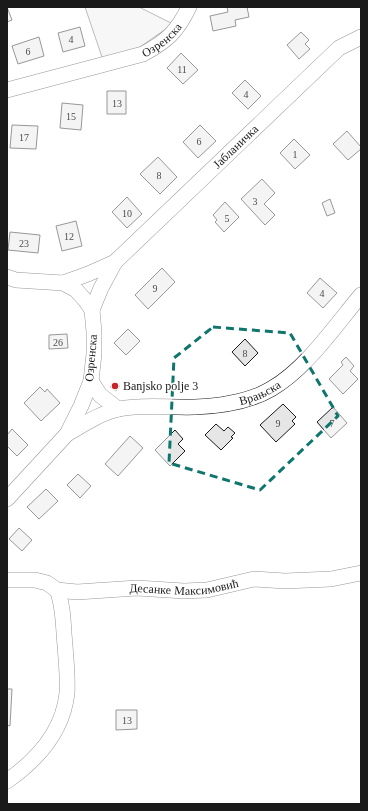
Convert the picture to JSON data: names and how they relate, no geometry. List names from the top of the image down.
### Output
{
  "streets": {
    "street": [
      "Озренска",
      "Јабланичка",
      "Врањска",
      "Десанке Максимовић"
    ]
  },
  "crossings": [
    ["Озренска", "Врањска"]
  ],
  "places": ["Banjsko polje 3"],
  "house_numbers": [
    "4",
    "6",
    "11",
    "4",
    "13",
    "15",
    "17",
    "6",
    "1",
    "8",
    "3",
    "10",
    "5",
    "12",
    "23",
    "9",
    "4",
    "26",
    "8",
    "9",
    "7",
    "13"
  ]
}
